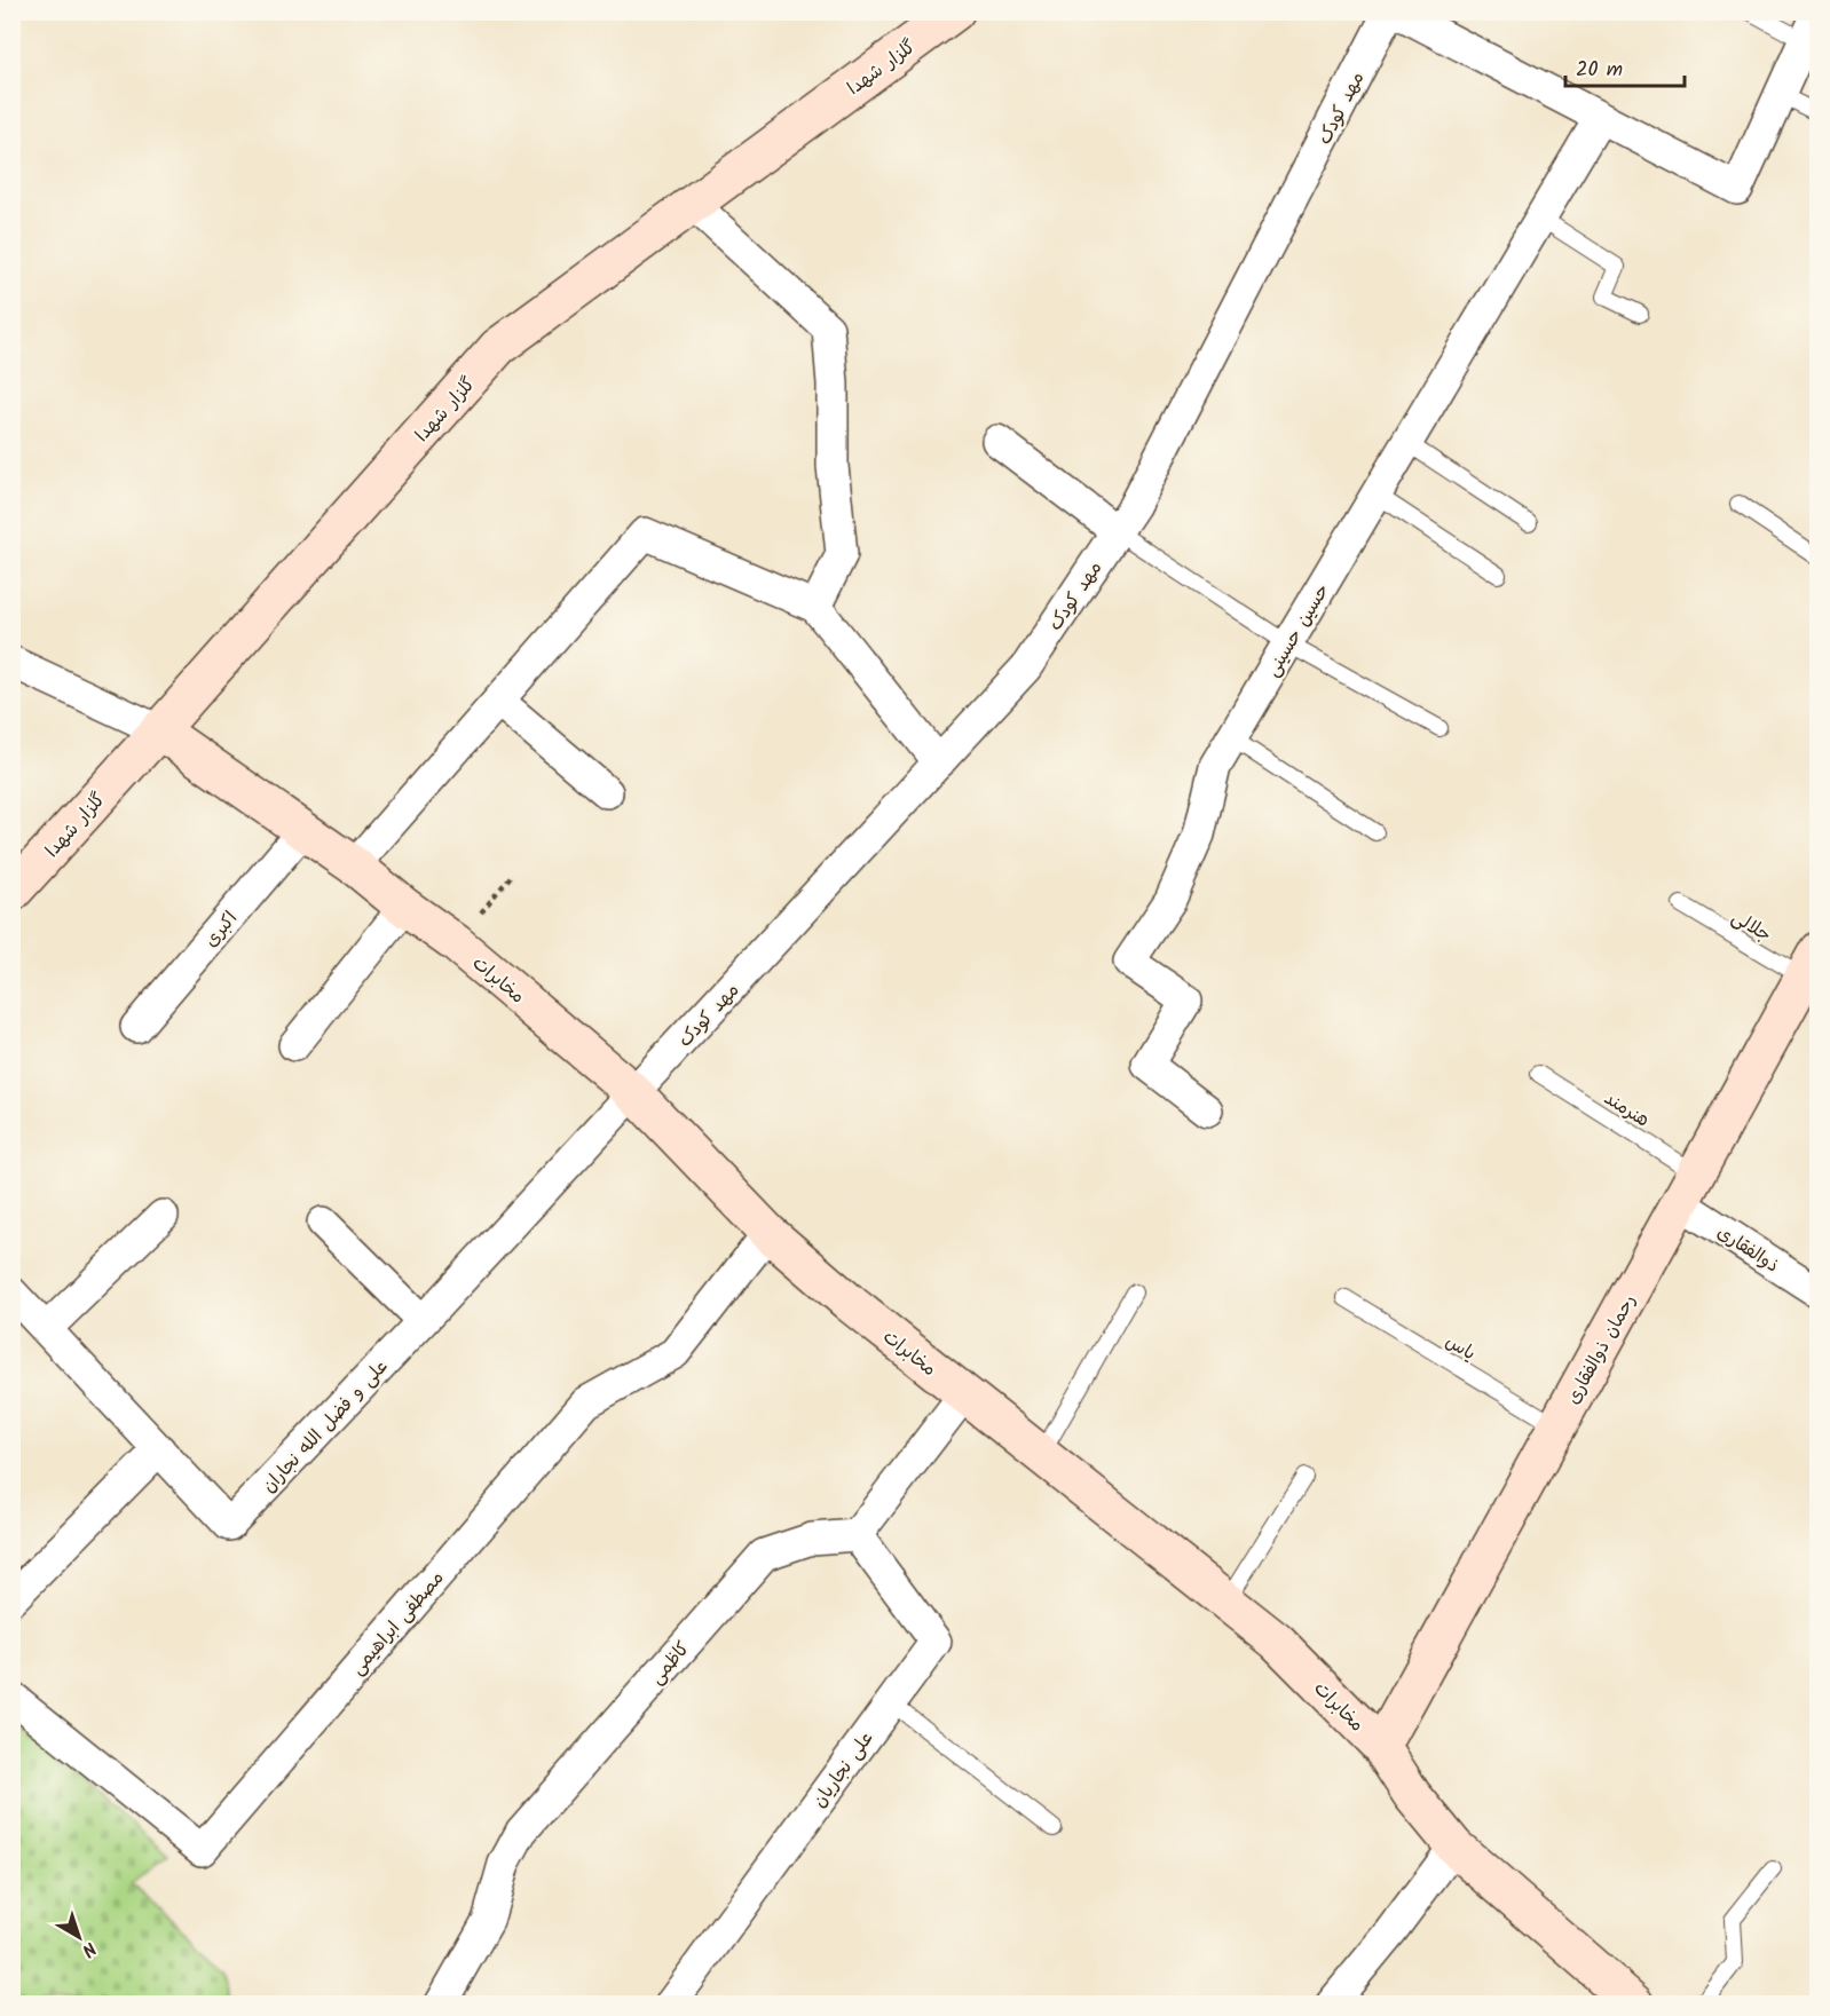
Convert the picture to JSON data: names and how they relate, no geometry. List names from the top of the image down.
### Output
{
  "streets": {
    "street": [
      "گلزار شهدا",
      "مهد کودک",
      "حسین حسینی",
      "اکبری",
      "مخابرات",
      "ذوالفقاری",
      "رحمان ذوالفقاری",
      "علی و فضل الله نجاران",
      "مصطفی ابراهیمی",
      "کاظمی",
      "علی نجاریان"
    ],
    "lane": ["جلالی", "هنرمند", "یاس"]
  },
  "crossings": [
    ["گلزار شهدا", "مخابرات"],
    ["مهد کودک", "مخابرات"],
    ["مهد کودک", "علی و فضل الله نجاران"],
    ["جلالی", "رحمان ذوالفقاری"],
    ["اکبری", "مخابرات"],
    ["مخابرات", "رحمان ذوالفقاری"],
    ["مخابرات", "علی و فضل الله نجاران"],
    ["مخابرات", "مصطفی ابراهیمی"],
    ["هنرمند", "ذوالفقاری"],
    ["هنرمند", "رحمان ذوالفقاری"],
    ["ذوالفقاری", "رحمان ذوالفقاری"],
    ["یاس", "رحمان ذوالفقاری"],
    ["کاظمی", "علی نجاریان"]
  ],
  "scale_bar": "20 m",
  "north": "bottom right"
}
